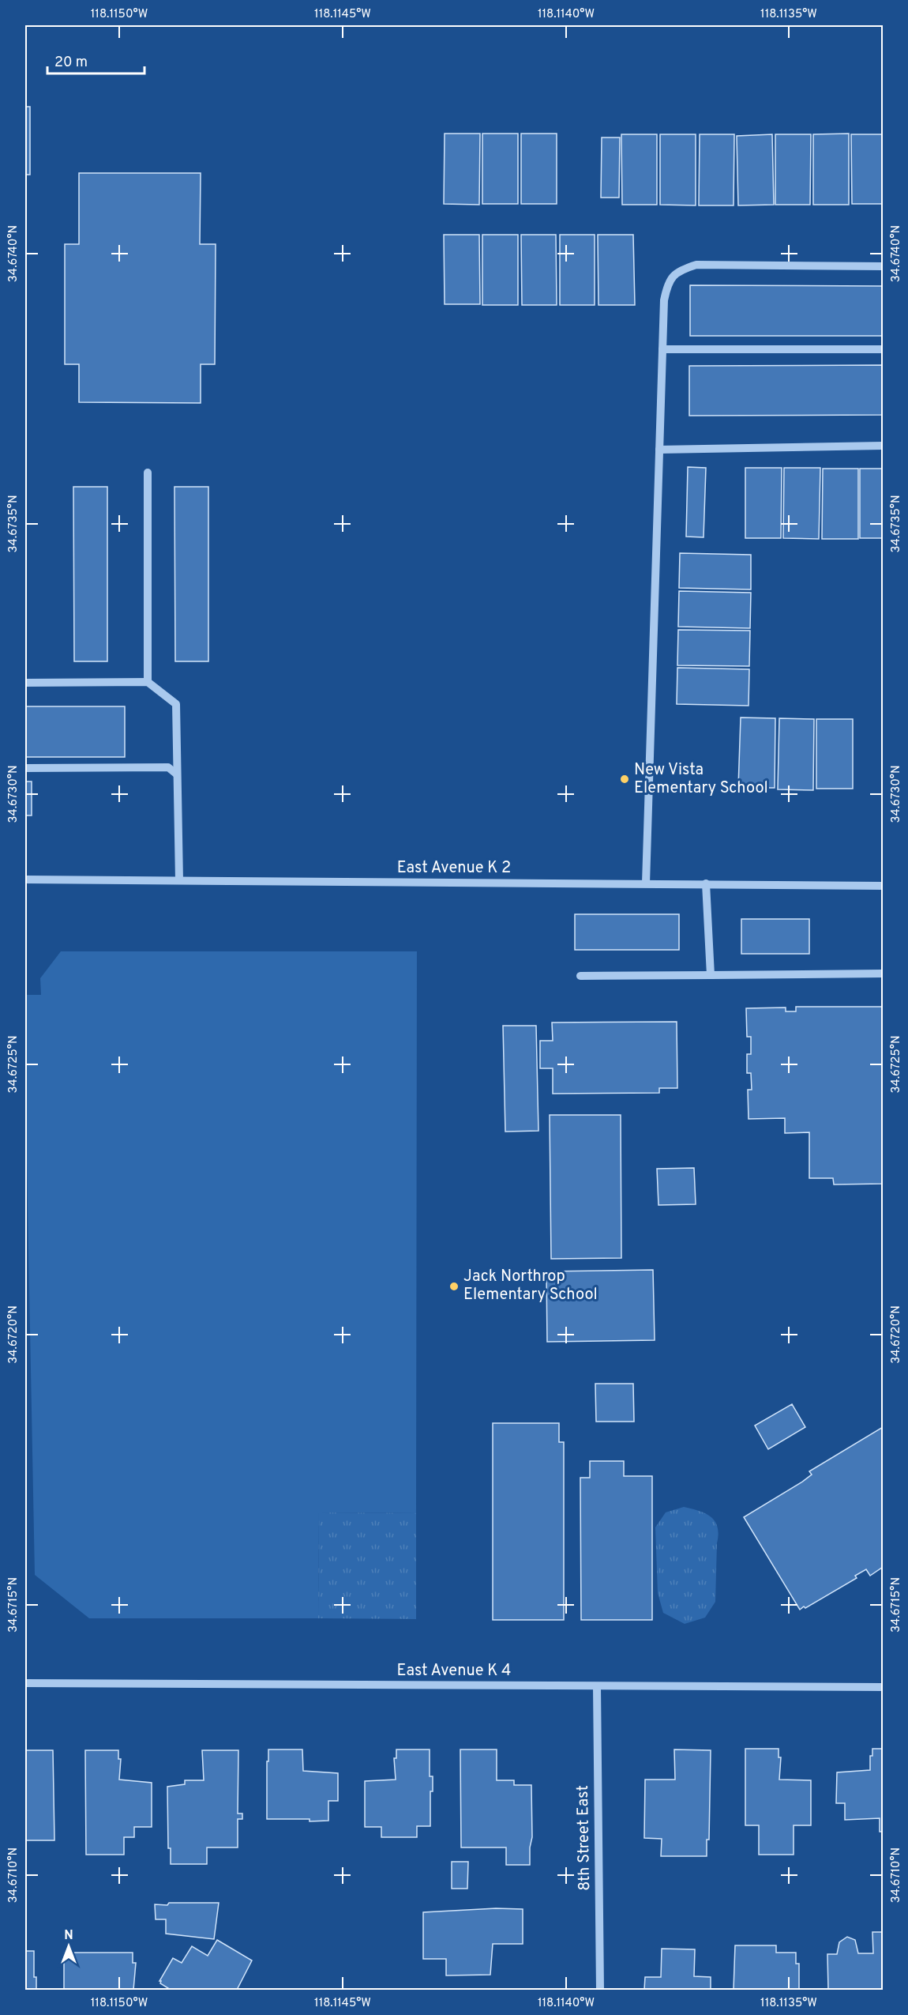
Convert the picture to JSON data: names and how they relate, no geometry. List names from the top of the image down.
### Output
{
  "streets": {
    "street": ["East Avenue K 2", "East Avenue K 4", "8th Street East"]
  },
  "crossings": [
    ["East Avenue K 4", "8th Street East"]
  ],
  "places": ["New Vista Elementary School", "Jack Northrop Elementary School"],
  "scale_bar": "20 m",
  "north": "top",
  "coordinates": [
    "118.1150°W",
    "118.1145°W",
    "118.1140°W",
    "118.1135°W",
    "34.6740°N",
    "34.6735°N",
    "34.6730°N",
    "34.6725°N",
    "34.6720°N",
    "34.6715°N",
    "34.6710°N"
  ]
}
